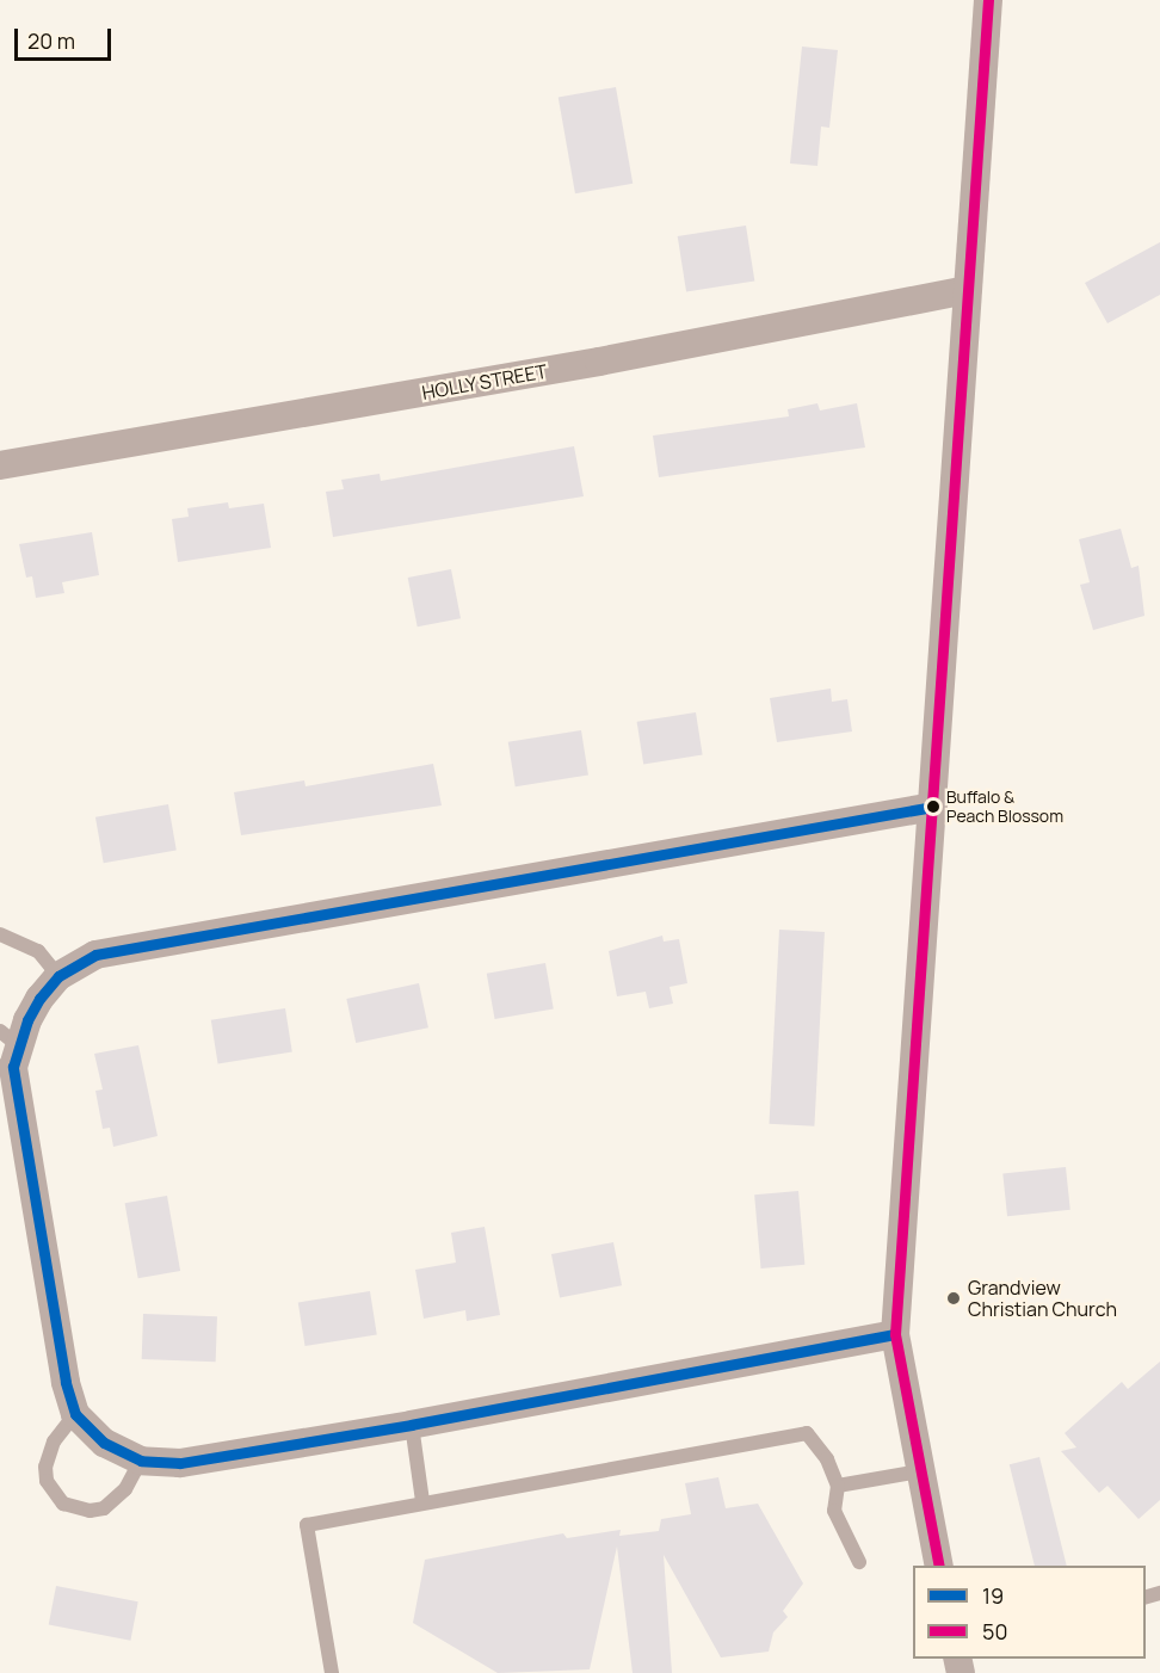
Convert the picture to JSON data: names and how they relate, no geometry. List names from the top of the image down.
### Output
{
  "streets": {
    "street": ["HOLLY STREET"]
  },
  "places": ["Buffalo & Peach Blossom", "Grandview Christian Church"],
  "lines": ["transit line 50", "transit line 19"],
  "legend": ["19", "50"],
  "scale_bar": "20 m"
}
